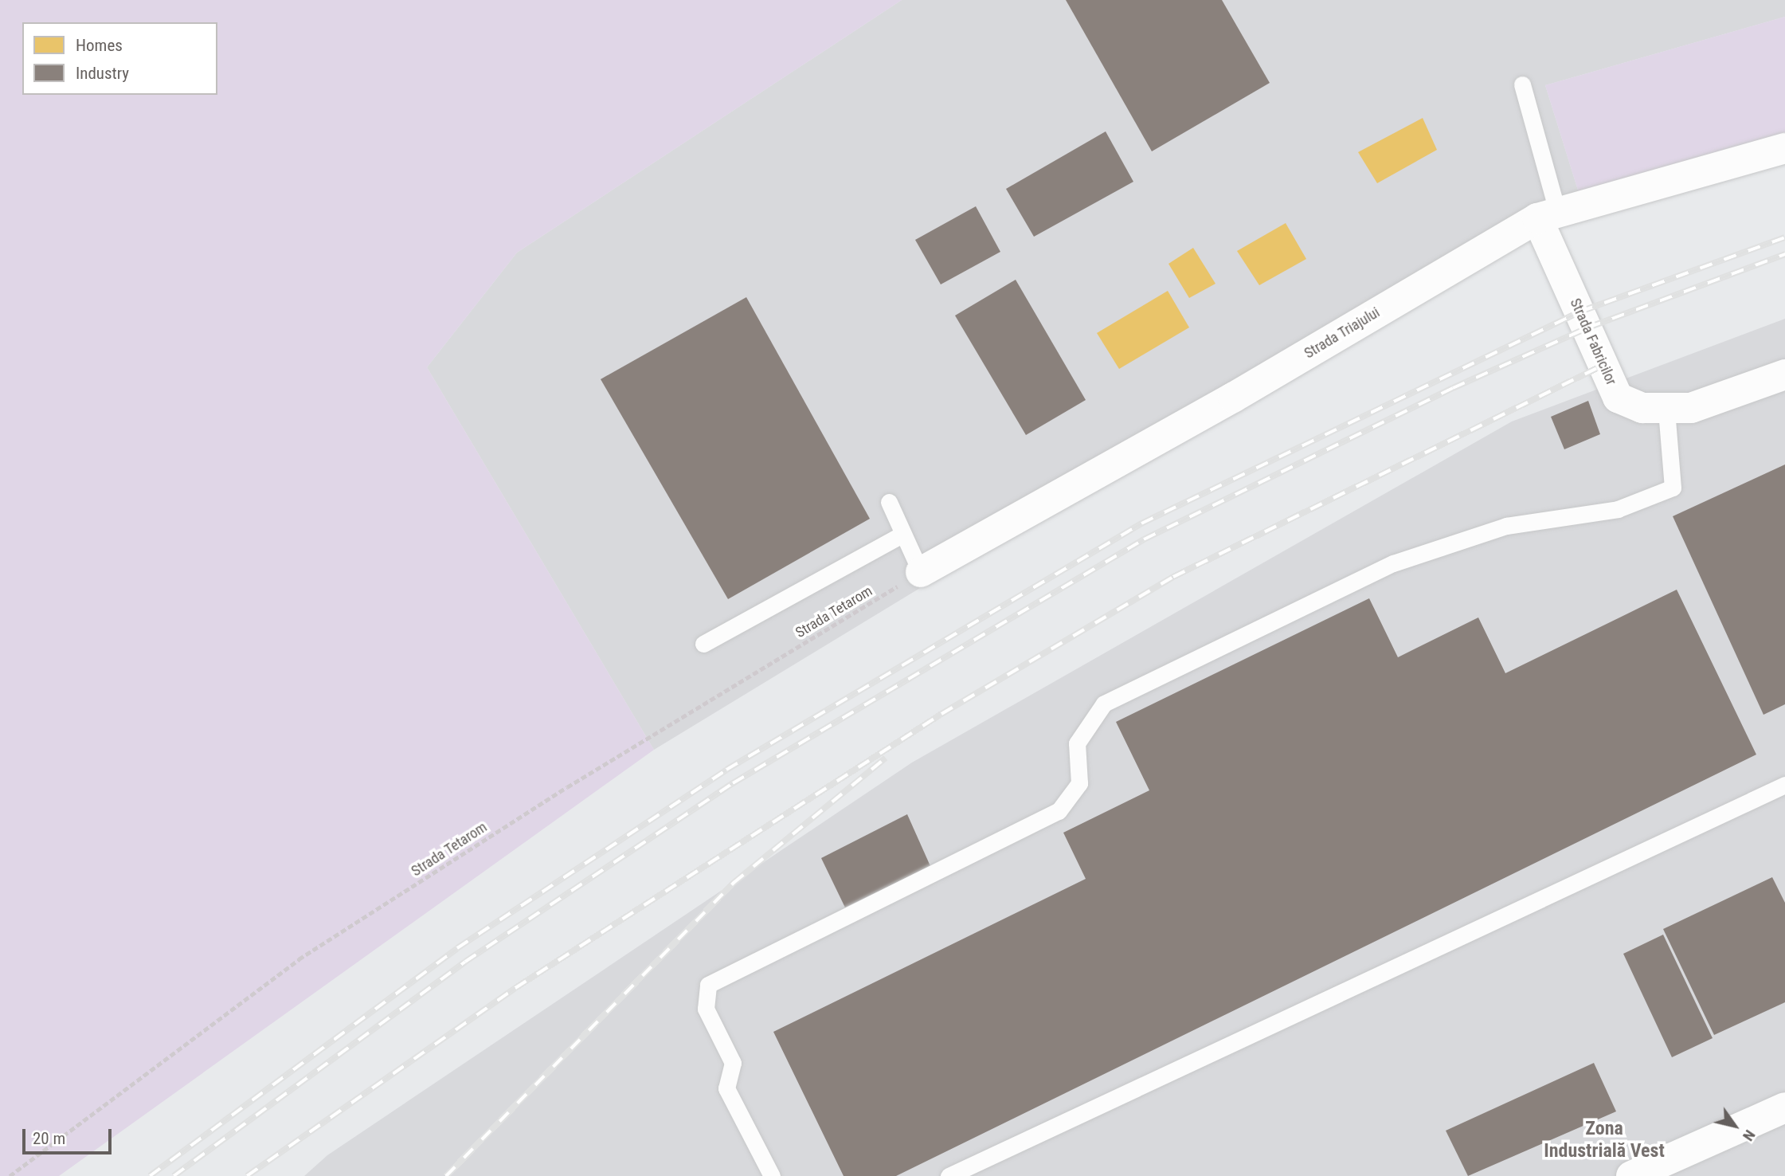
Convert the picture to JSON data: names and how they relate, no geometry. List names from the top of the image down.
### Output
{
  "streets": {
    "street": ["Strada Triajului", "Strada Fabricilor"],
    "path": ["Strada Tetarom"]
  },
  "crossings": [
    ["Strada Triajului", "Strada Fabricilor"],
    ["Strada Triajului", "Strada Tetarom"]
  ],
  "districts": ["Zona Industrială Vest"],
  "legend": ["Homes", "Industry"],
  "scale_bar": "20 m",
  "north": "bottom right"
}
